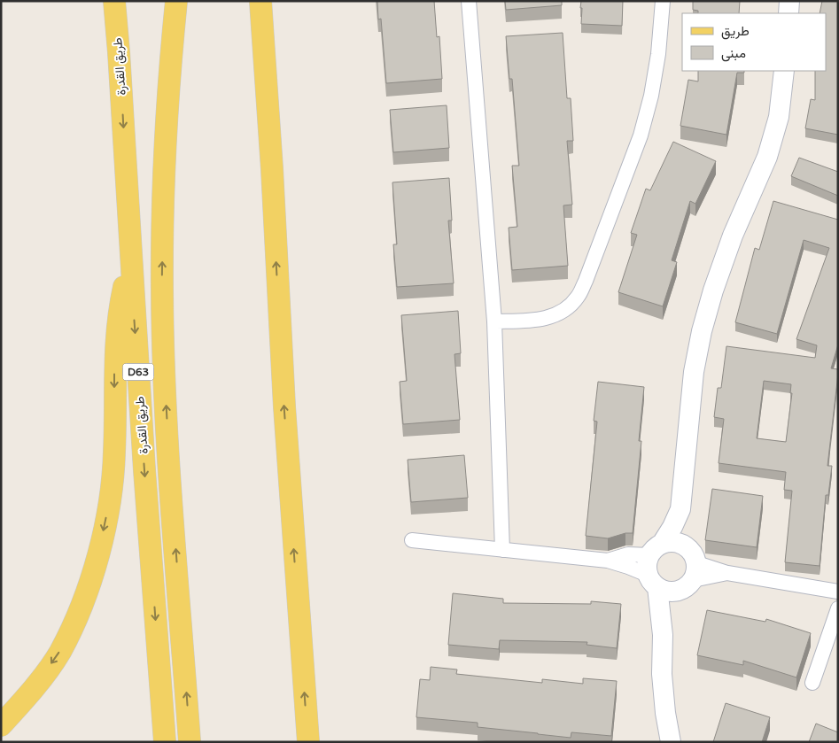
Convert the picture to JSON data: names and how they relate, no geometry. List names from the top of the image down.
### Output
{
  "streets": {
    "main road": ["طريق القدرة", "D63"]
  },
  "legend": ["طريق", "مبنى"]
}
